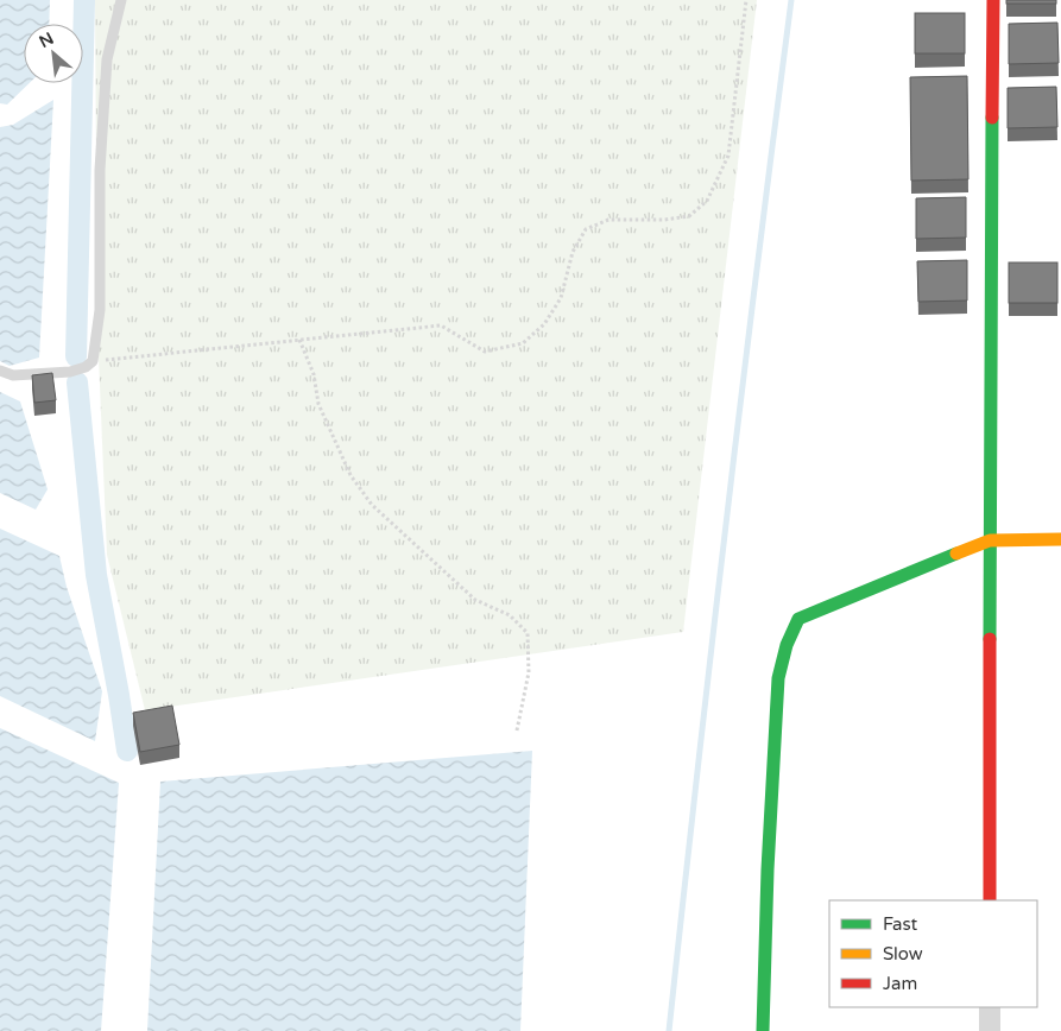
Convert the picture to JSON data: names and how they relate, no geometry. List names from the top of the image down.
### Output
{
  "legend": ["Fast", "Slow", "Jam"],
  "north": "top left"
}
